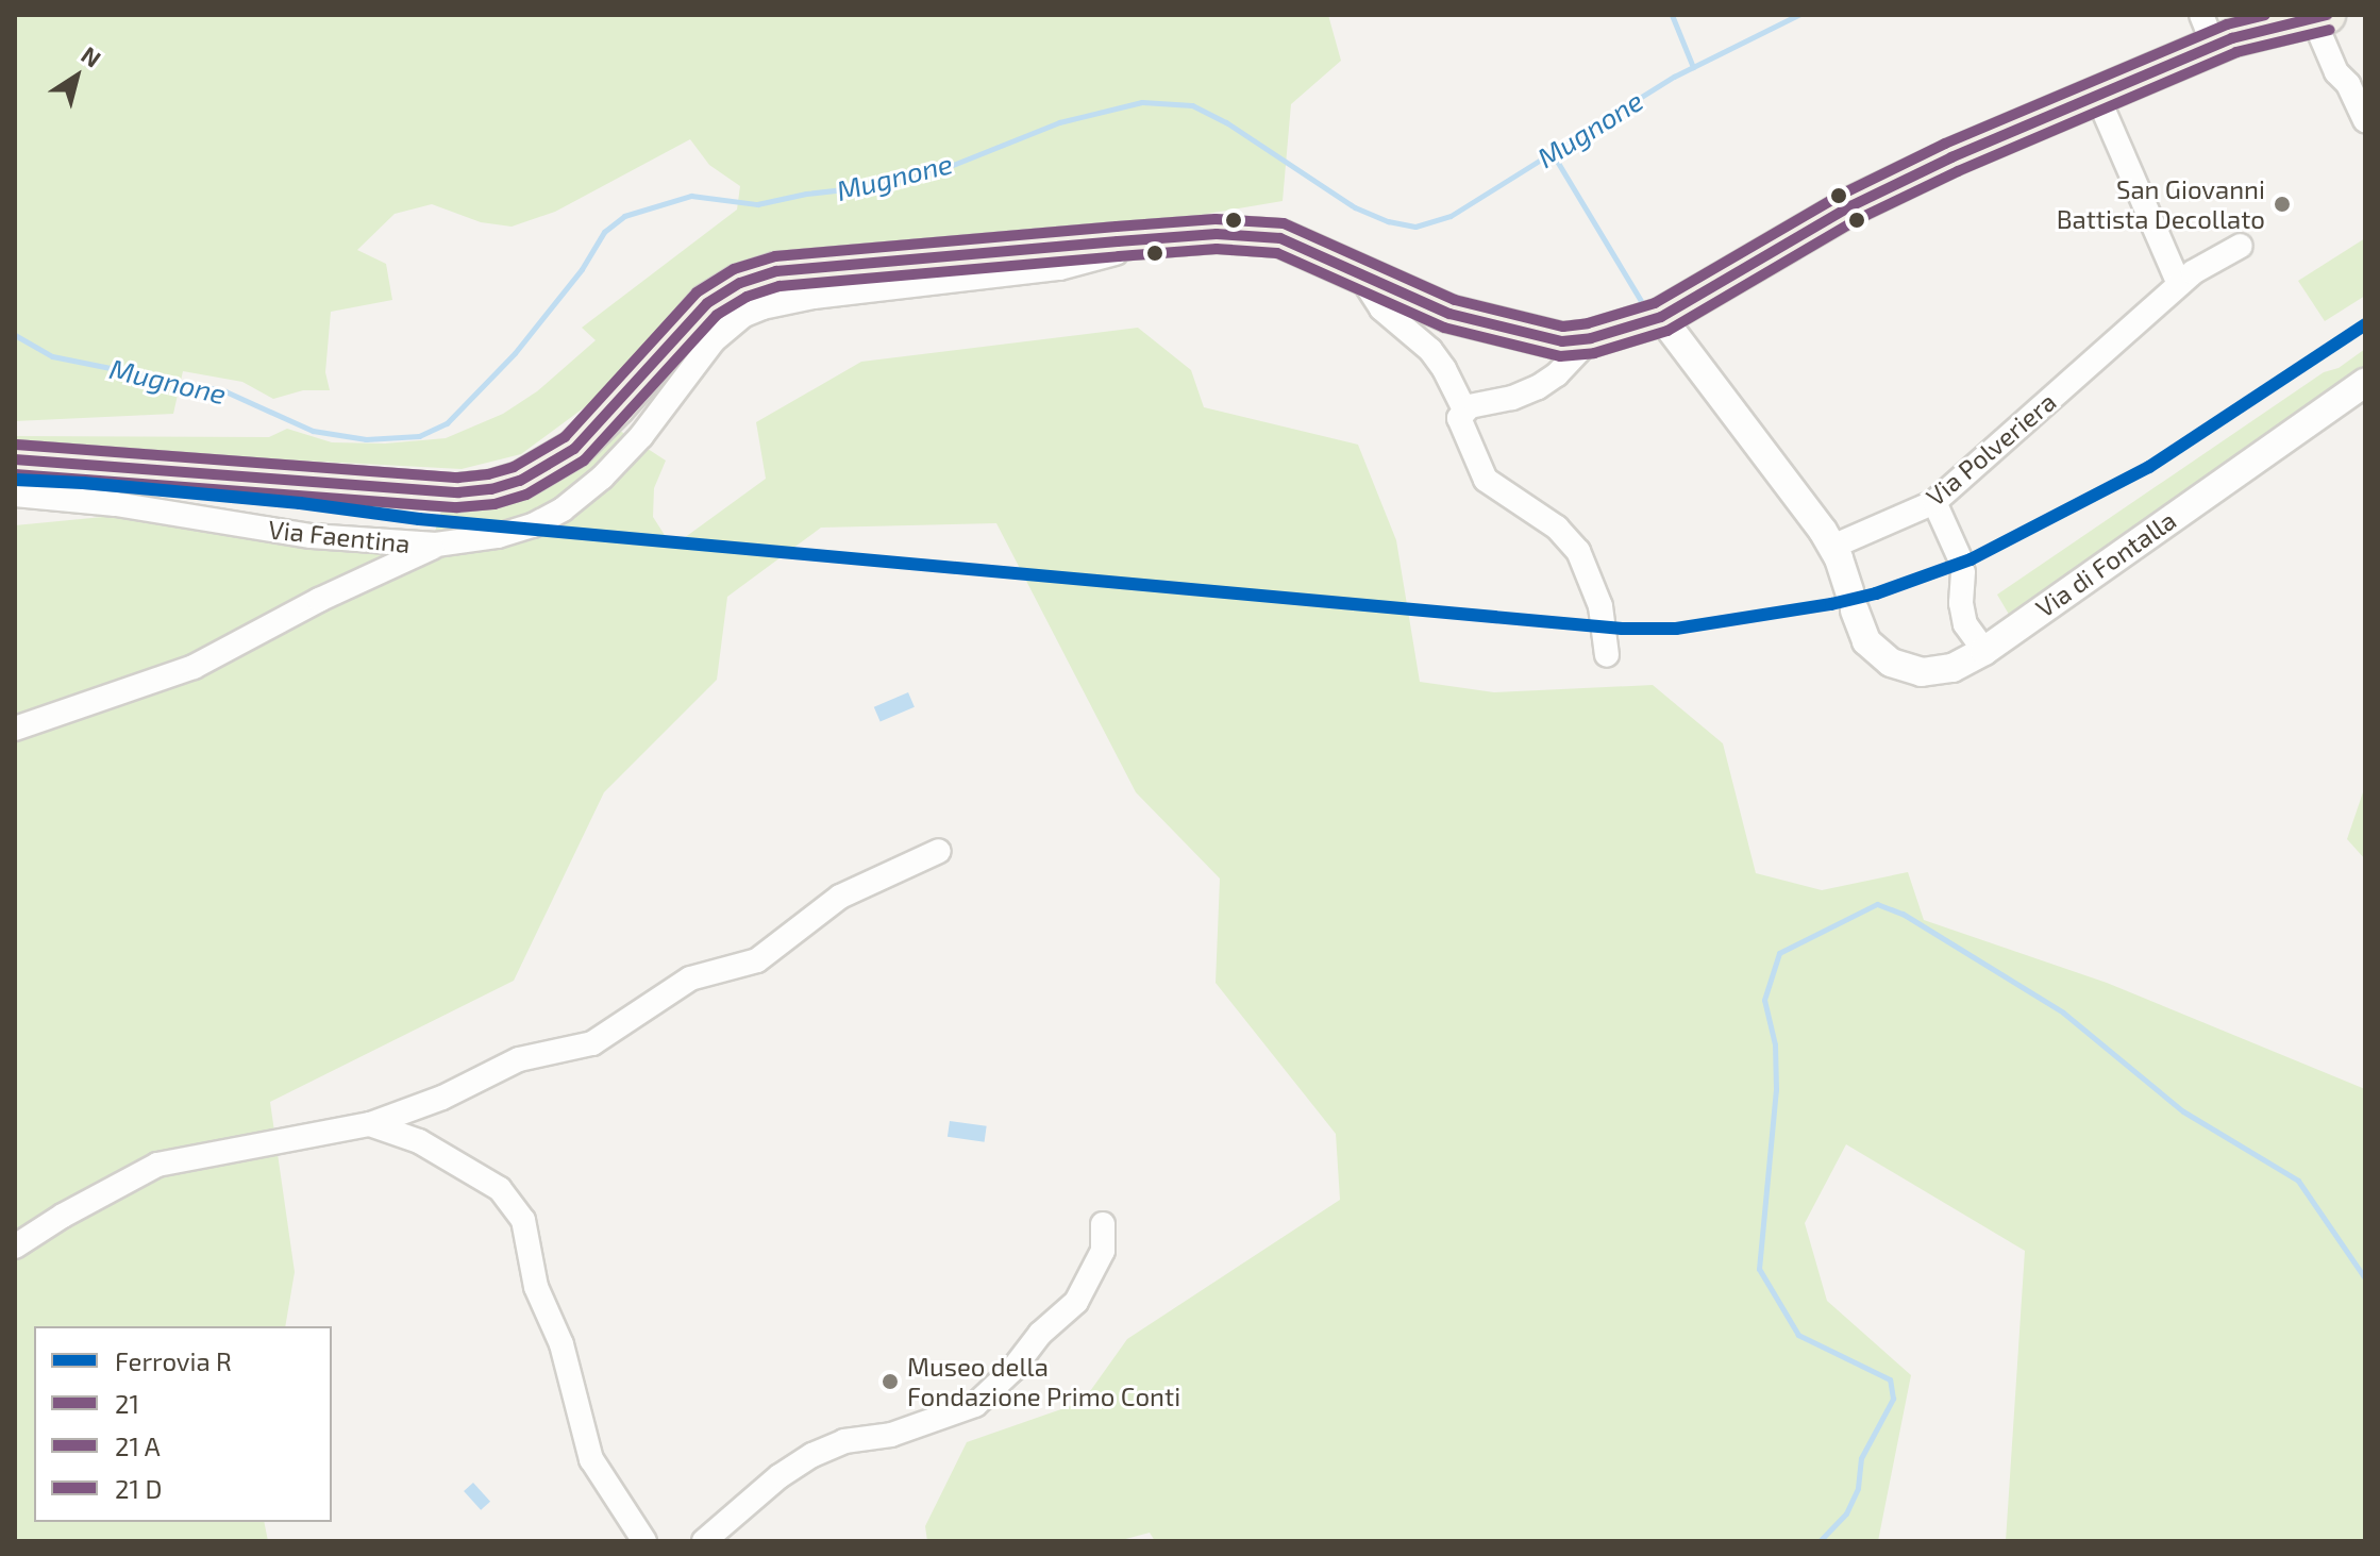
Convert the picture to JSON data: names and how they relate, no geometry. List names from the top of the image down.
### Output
{
  "streets": {
    "main road": ["Via Faentina"],
    "street": ["Via Polveriera", "Via di Fontalla"]
  },
  "crossings": [
    ["Via Polveriera", "Via di Fontalla"]
  ],
  "water": ["Mugnone"],
  "places": ["San Giovanni Battista Decollato", "Museo della Fondazione Primo Conti"],
  "lines": ["transit line 21", "rail line R"],
  "legend": [
    "Ferrovia R",
    "21",
    "21 A",
    "21 D"
  ],
  "north": "top right"
}
